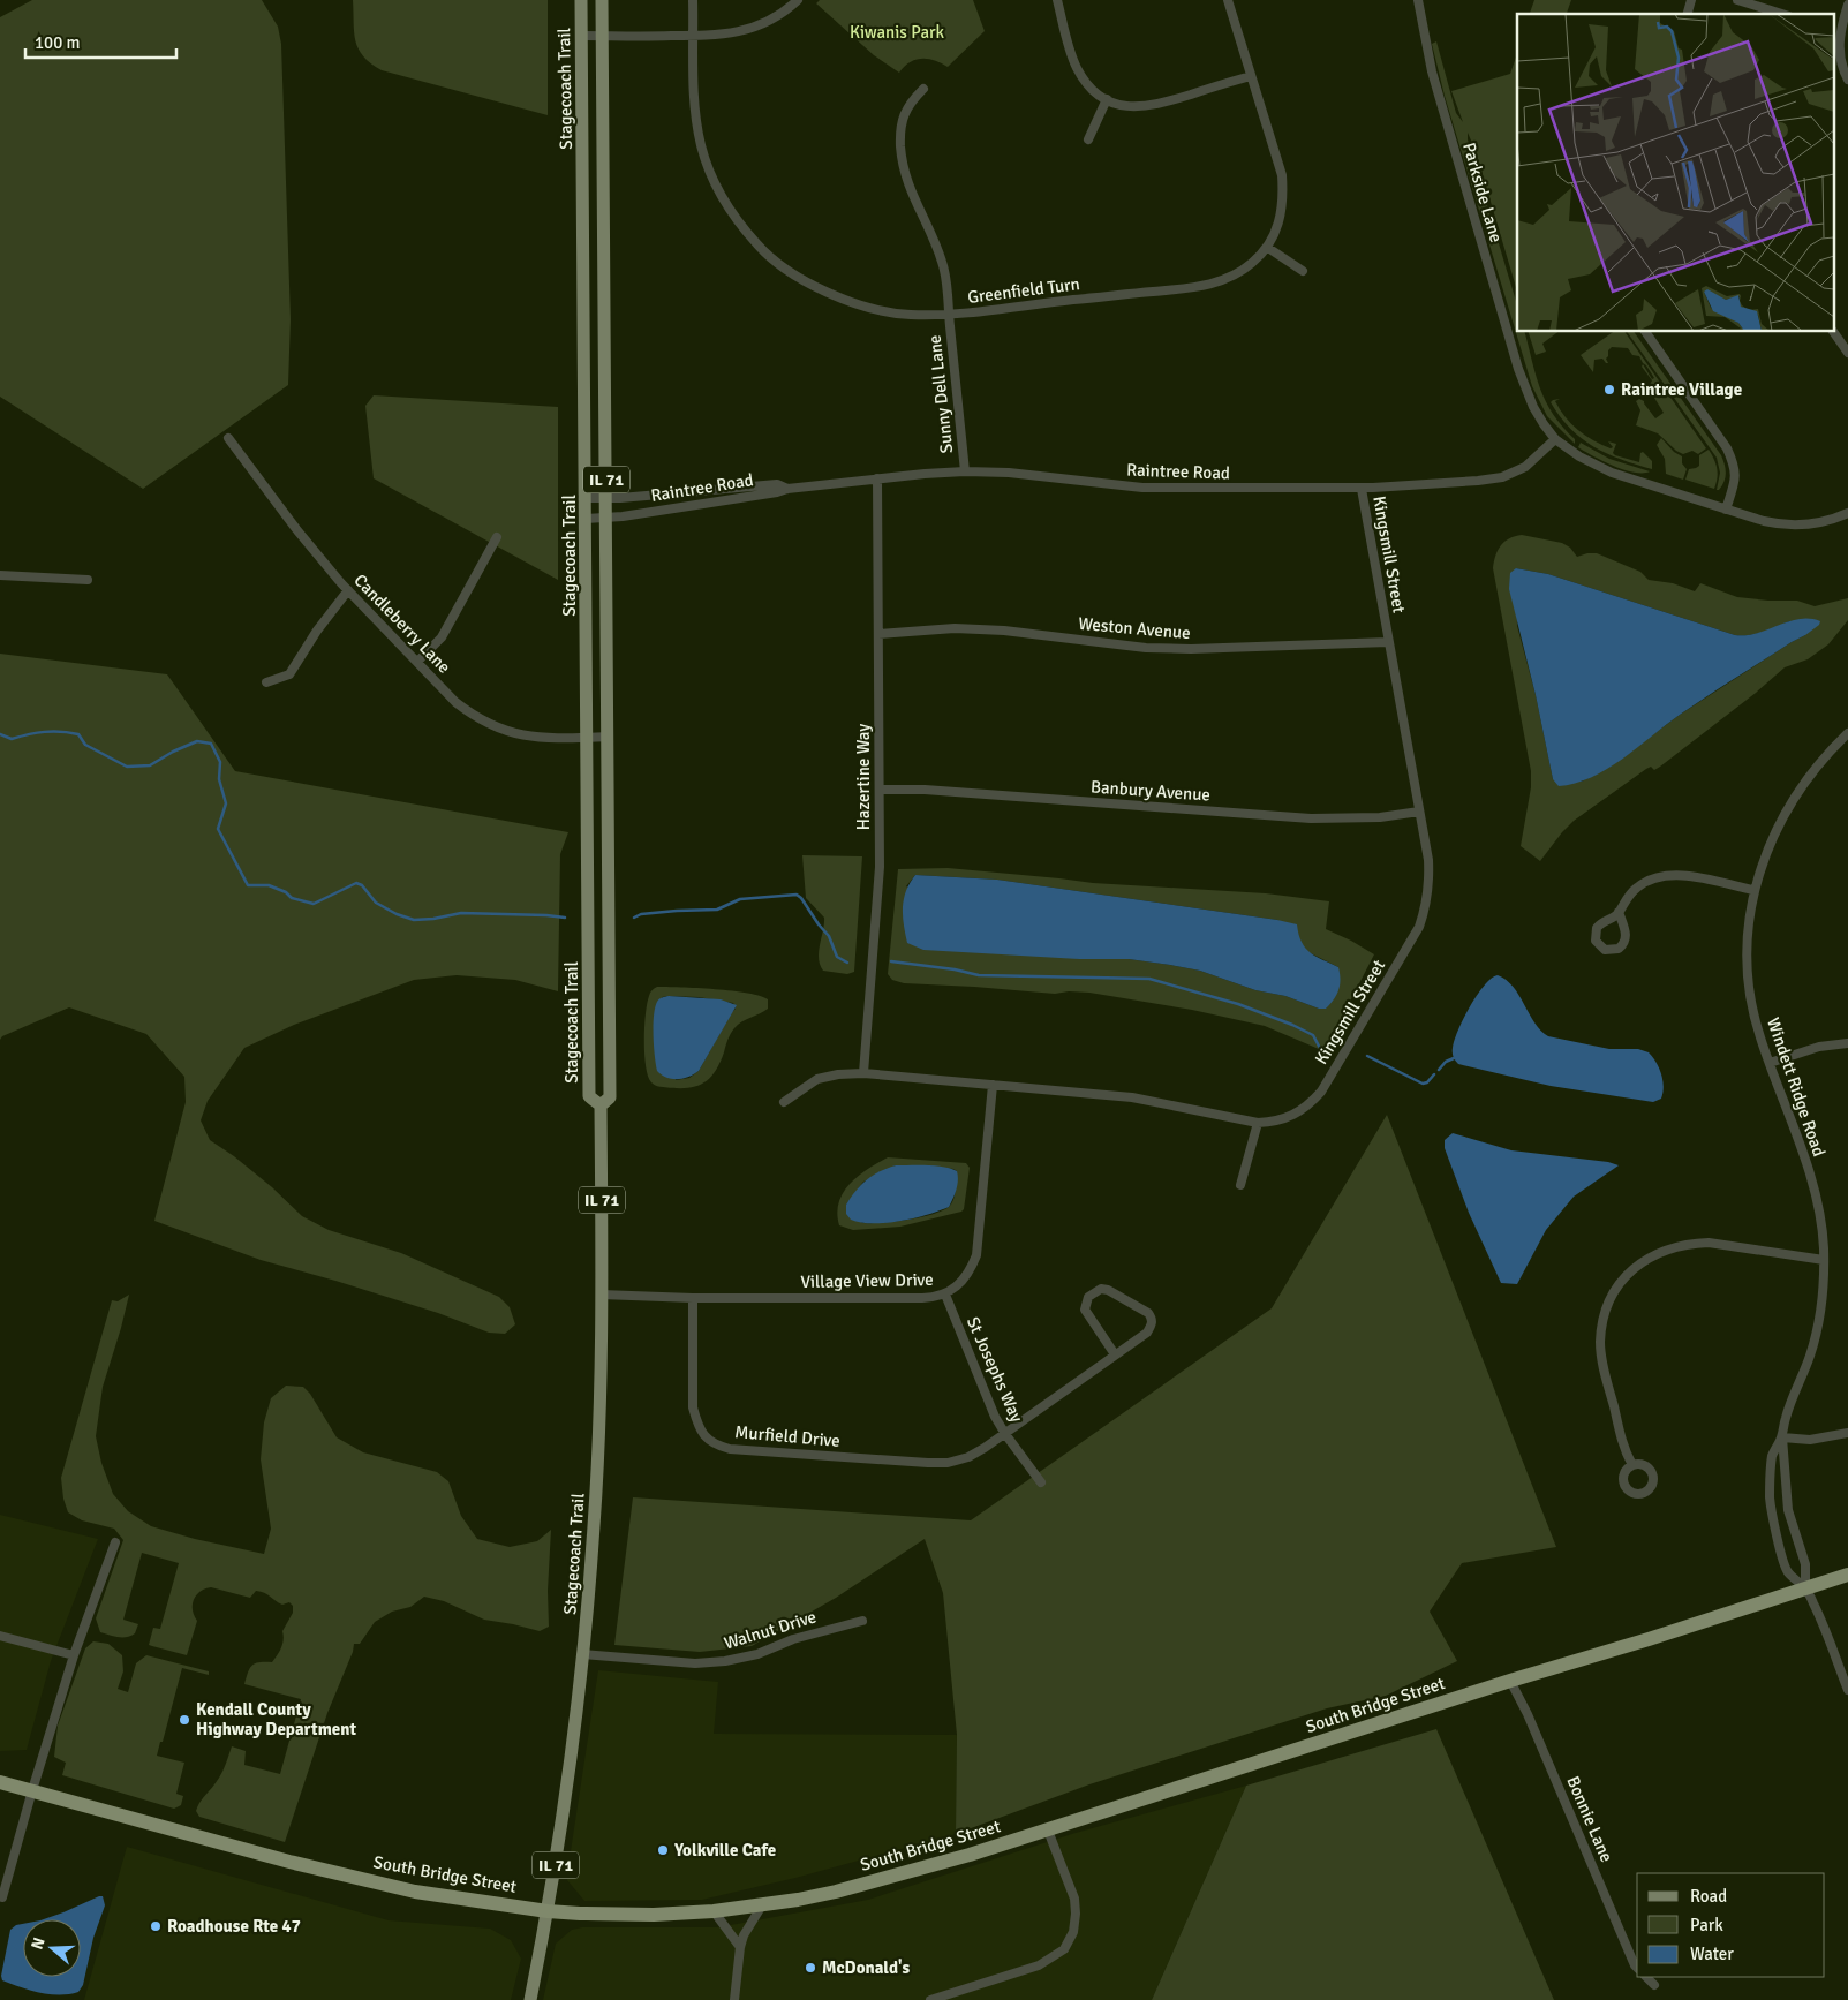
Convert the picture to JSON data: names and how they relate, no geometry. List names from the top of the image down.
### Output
{
  "streets": {
    "highway": ["South Bridge Street"],
    "main road": ["Stagecoach Trail", "IL 71"],
    "street": [
      "Parkside Lane",
      "Greenfield Turn",
      "Sunny Dell Lane",
      "Raintree Road",
      "Kingsmill Street",
      "Candleberry Lane",
      "Weston Avenue",
      "Hazertine Way",
      "Banbury Avenue",
      "Windett Ridge Road",
      "Village View Drive",
      "St Josephs Way",
      "Murfield Drive",
      "Walnut Drive",
      "Bonnie Lane"
    ]
  },
  "crossings": [
    ["Stagecoach Trail", "Raintree Road"],
    ["Stagecoach Trail", "Candleberry Lane"],
    ["Stagecoach Trail", "Village View Drive"],
    ["Stagecoach Trail", "Walnut Drive"],
    ["Stagecoach Trail", "South Bridge Street"],
    ["Parkside Lane", "Raintree Road"],
    ["Greenfield Turn", "Sunny Dell Lane"],
    ["Sunny Dell Lane", "Raintree Road"],
    ["Raintree Road", "Kingsmill Street"],
    ["Raintree Road", "Hazertine Way"],
    ["Kingsmill Street", "Weston Avenue"],
    ["Kingsmill Street", "Hazertine Way"],
    ["Kingsmill Street", "Banbury Avenue"],
    ["Kingsmill Street", "Village View Drive"],
    ["Weston Avenue", "Hazertine Way"],
    ["Hazertine Way", "Banbury Avenue"],
    ["Windett Ridge Road", "South Bridge Street"],
    ["Village View Drive", "St Josephs Way"],
    ["Village View Drive", "Murfield Drive"],
    ["St Josephs Way", "Murfield Drive"],
    ["South Bridge Street", "Bonnie Lane"]
  ],
  "parks": ["Kiwanis Park"],
  "places": [
    "Raintree Village",
    "Kendall County Highway Department",
    "Yolkville Cafe",
    "Roadhouse Rte 47",
    "McDonald's"
  ],
  "legend": ["Road", "Park", "Water"],
  "scale_bar": "100 m",
  "north": "left"
}
